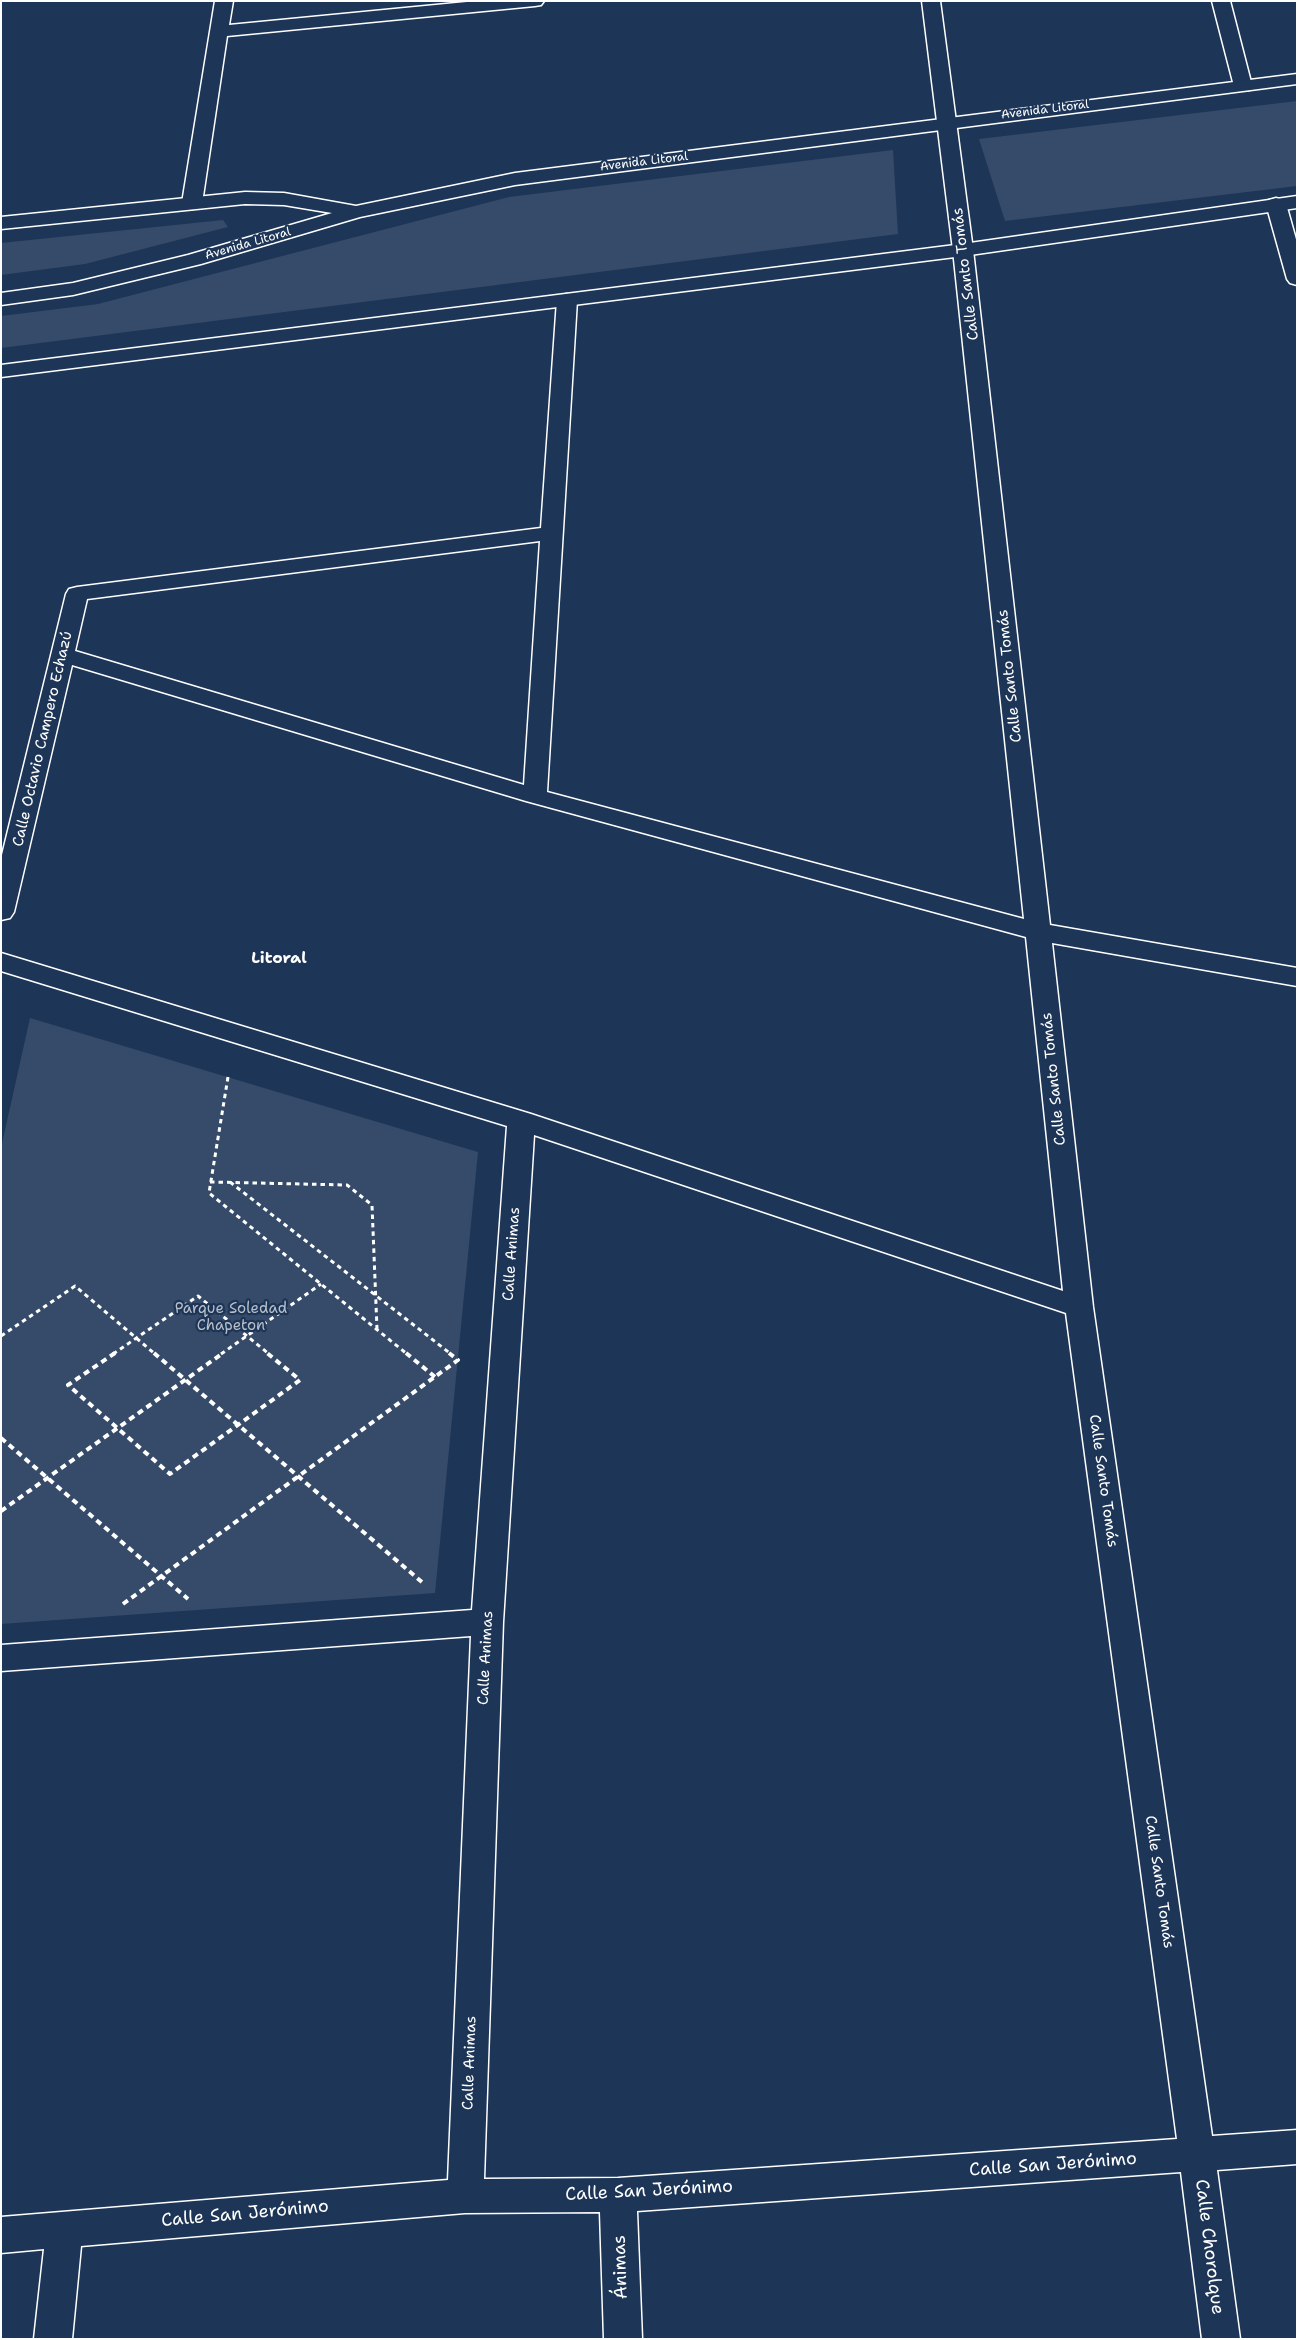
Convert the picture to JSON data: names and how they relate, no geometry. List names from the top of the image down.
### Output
{
  "streets": {
    "street": [
      "Avenida Litoral",
      "Calle Santo Tomás",
      "Calle Octavio Campero Echazú",
      "Calle Animas",
      "Calle San Jerónimo",
      "Calle Chorolque",
      "Ánimas"
    ]
  },
  "crossings": [
    ["Avenida Litoral", "Calle Santo Tomás"],
    ["Calle Santo Tomás", "Calle San Jerónimo"],
    ["Calle Santo Tomás", "Calle Chorolque"],
    ["Calle Animas", "Calle San Jerónimo"],
    ["Calle San Jerónimo", "Calle Chorolque"],
    ["Calle San Jerónimo", "Ánimas"]
  ],
  "districts": ["Litoral"],
  "parks": ["Parque Soledad Chapeton"]
}
